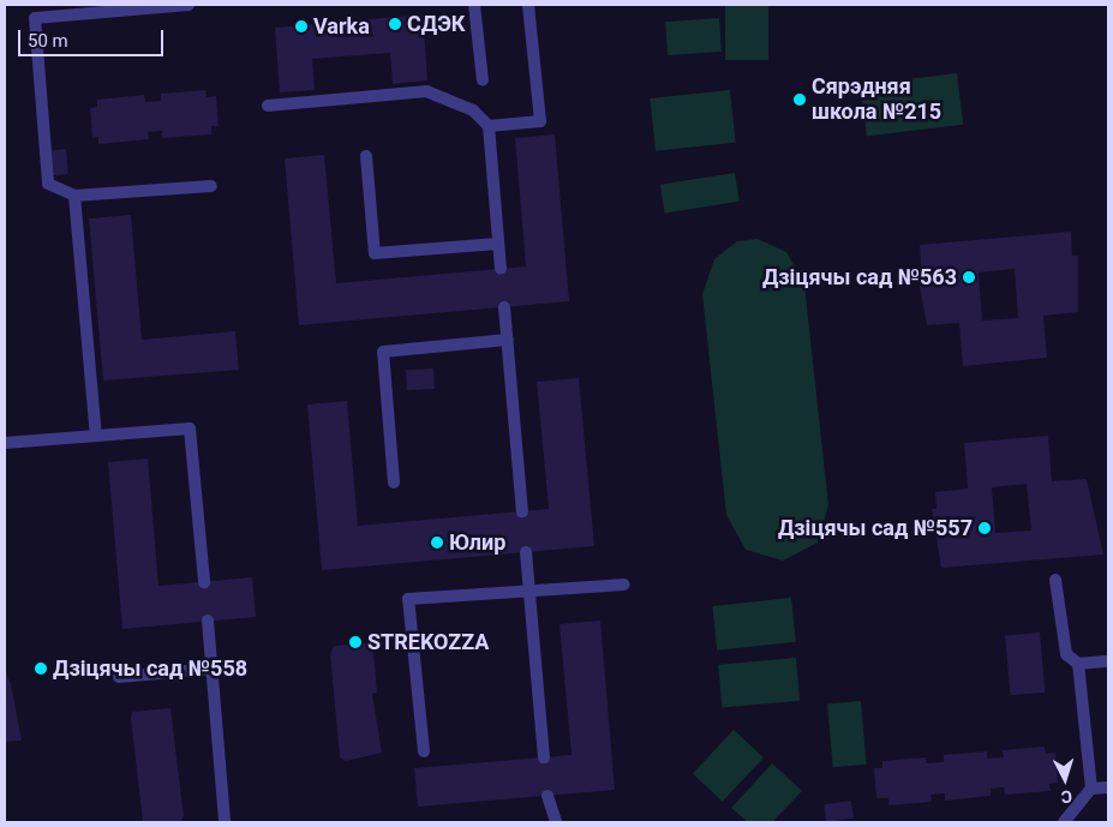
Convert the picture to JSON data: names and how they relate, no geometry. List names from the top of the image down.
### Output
{
  "places": [
    "СДЭК",
    "Varka",
    "Сярэдняя школа №215",
    "Дзіцячы сад №563",
    "Дзіцячы сад №557",
    "Юлир",
    "STREKOZZA",
    "Дзіцячы сад №558"
  ],
  "scale_bar": "50 m",
  "north": "bottom"
}
